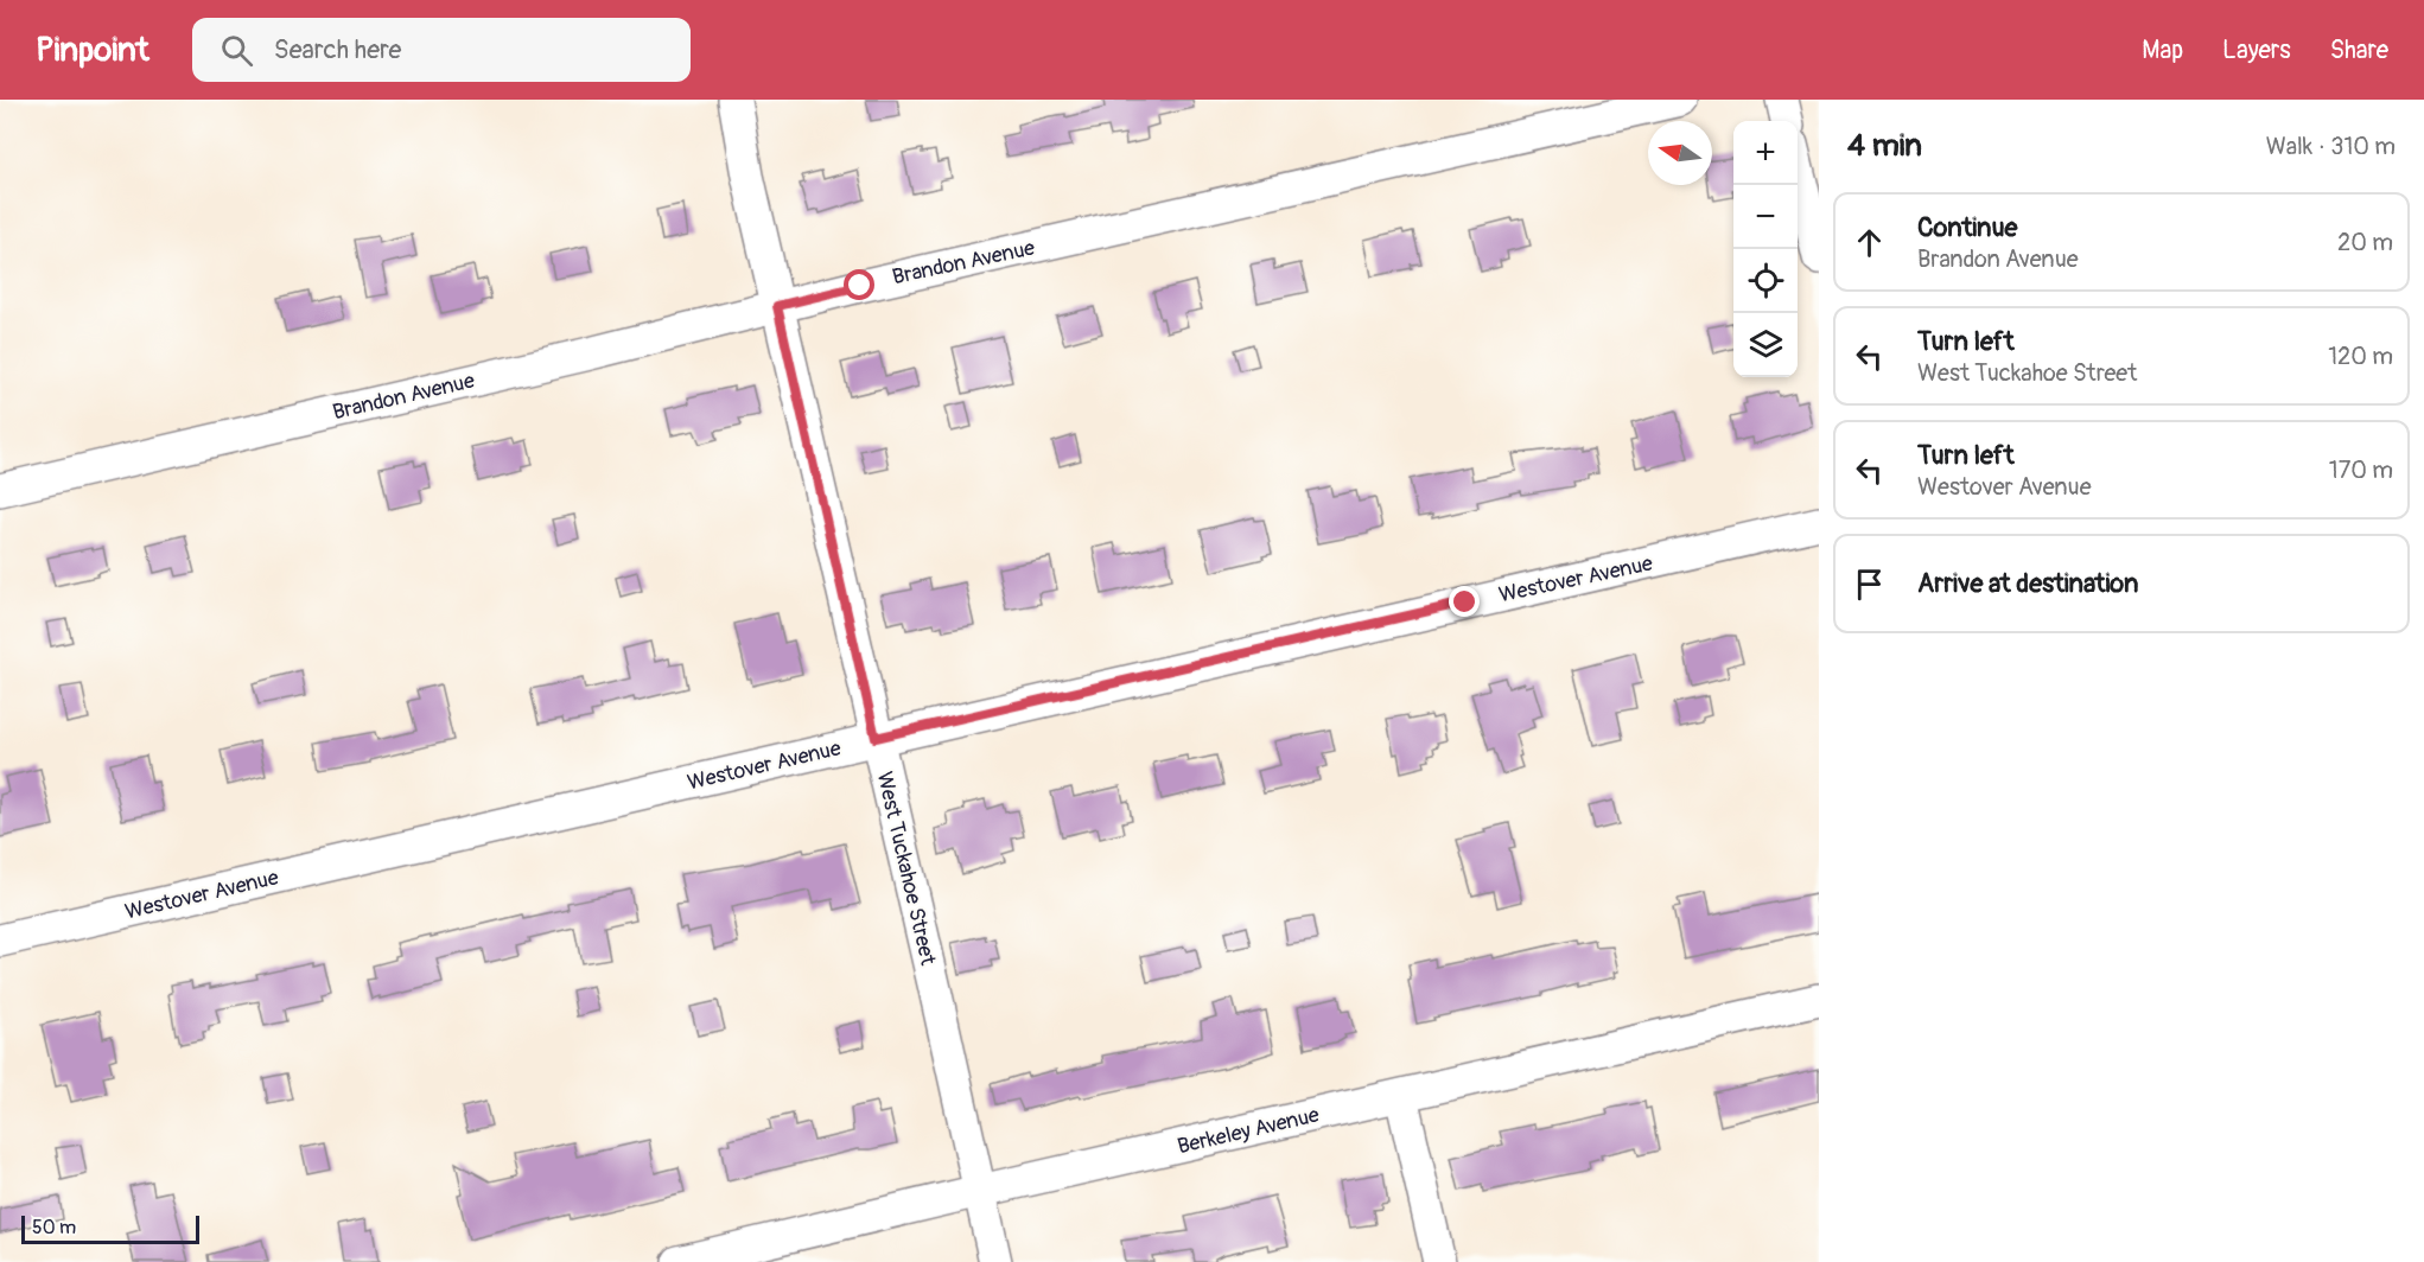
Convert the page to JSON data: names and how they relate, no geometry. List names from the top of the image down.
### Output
{
  "streets": {
    "street": [
      "Brandon Avenue",
      "Westover Avenue",
      "West Tuckahoe Street",
      "Berkeley Avenue"
    ]
  },
  "crossings": [
    ["Brandon Avenue", "West Tuckahoe Street"],
    ["Westover Avenue", "West Tuckahoe Street"],
    ["West Tuckahoe Street", "Berkeley Avenue"]
  ],
  "scale_bar": "50 m",
  "north": "left",
  "page": {
    "header": "Pinpoint",
    "search": "Search here",
    "nav": ["Map", "Layers", "Share"],
    "heading": ["4 min", "Walk · 310 m"],
    "map_buttons": ["+", "−"],
    "list": [
      ["Continue", "Brandon Avenue", "20 m"],
      ["Turn left", "West Tuckahoe Street", "120 m"],
      ["Turn left", "Westover Avenue", "170 m"],
      "Arrive at destination"
    ],
    "scale": "50 m"
  }
}
